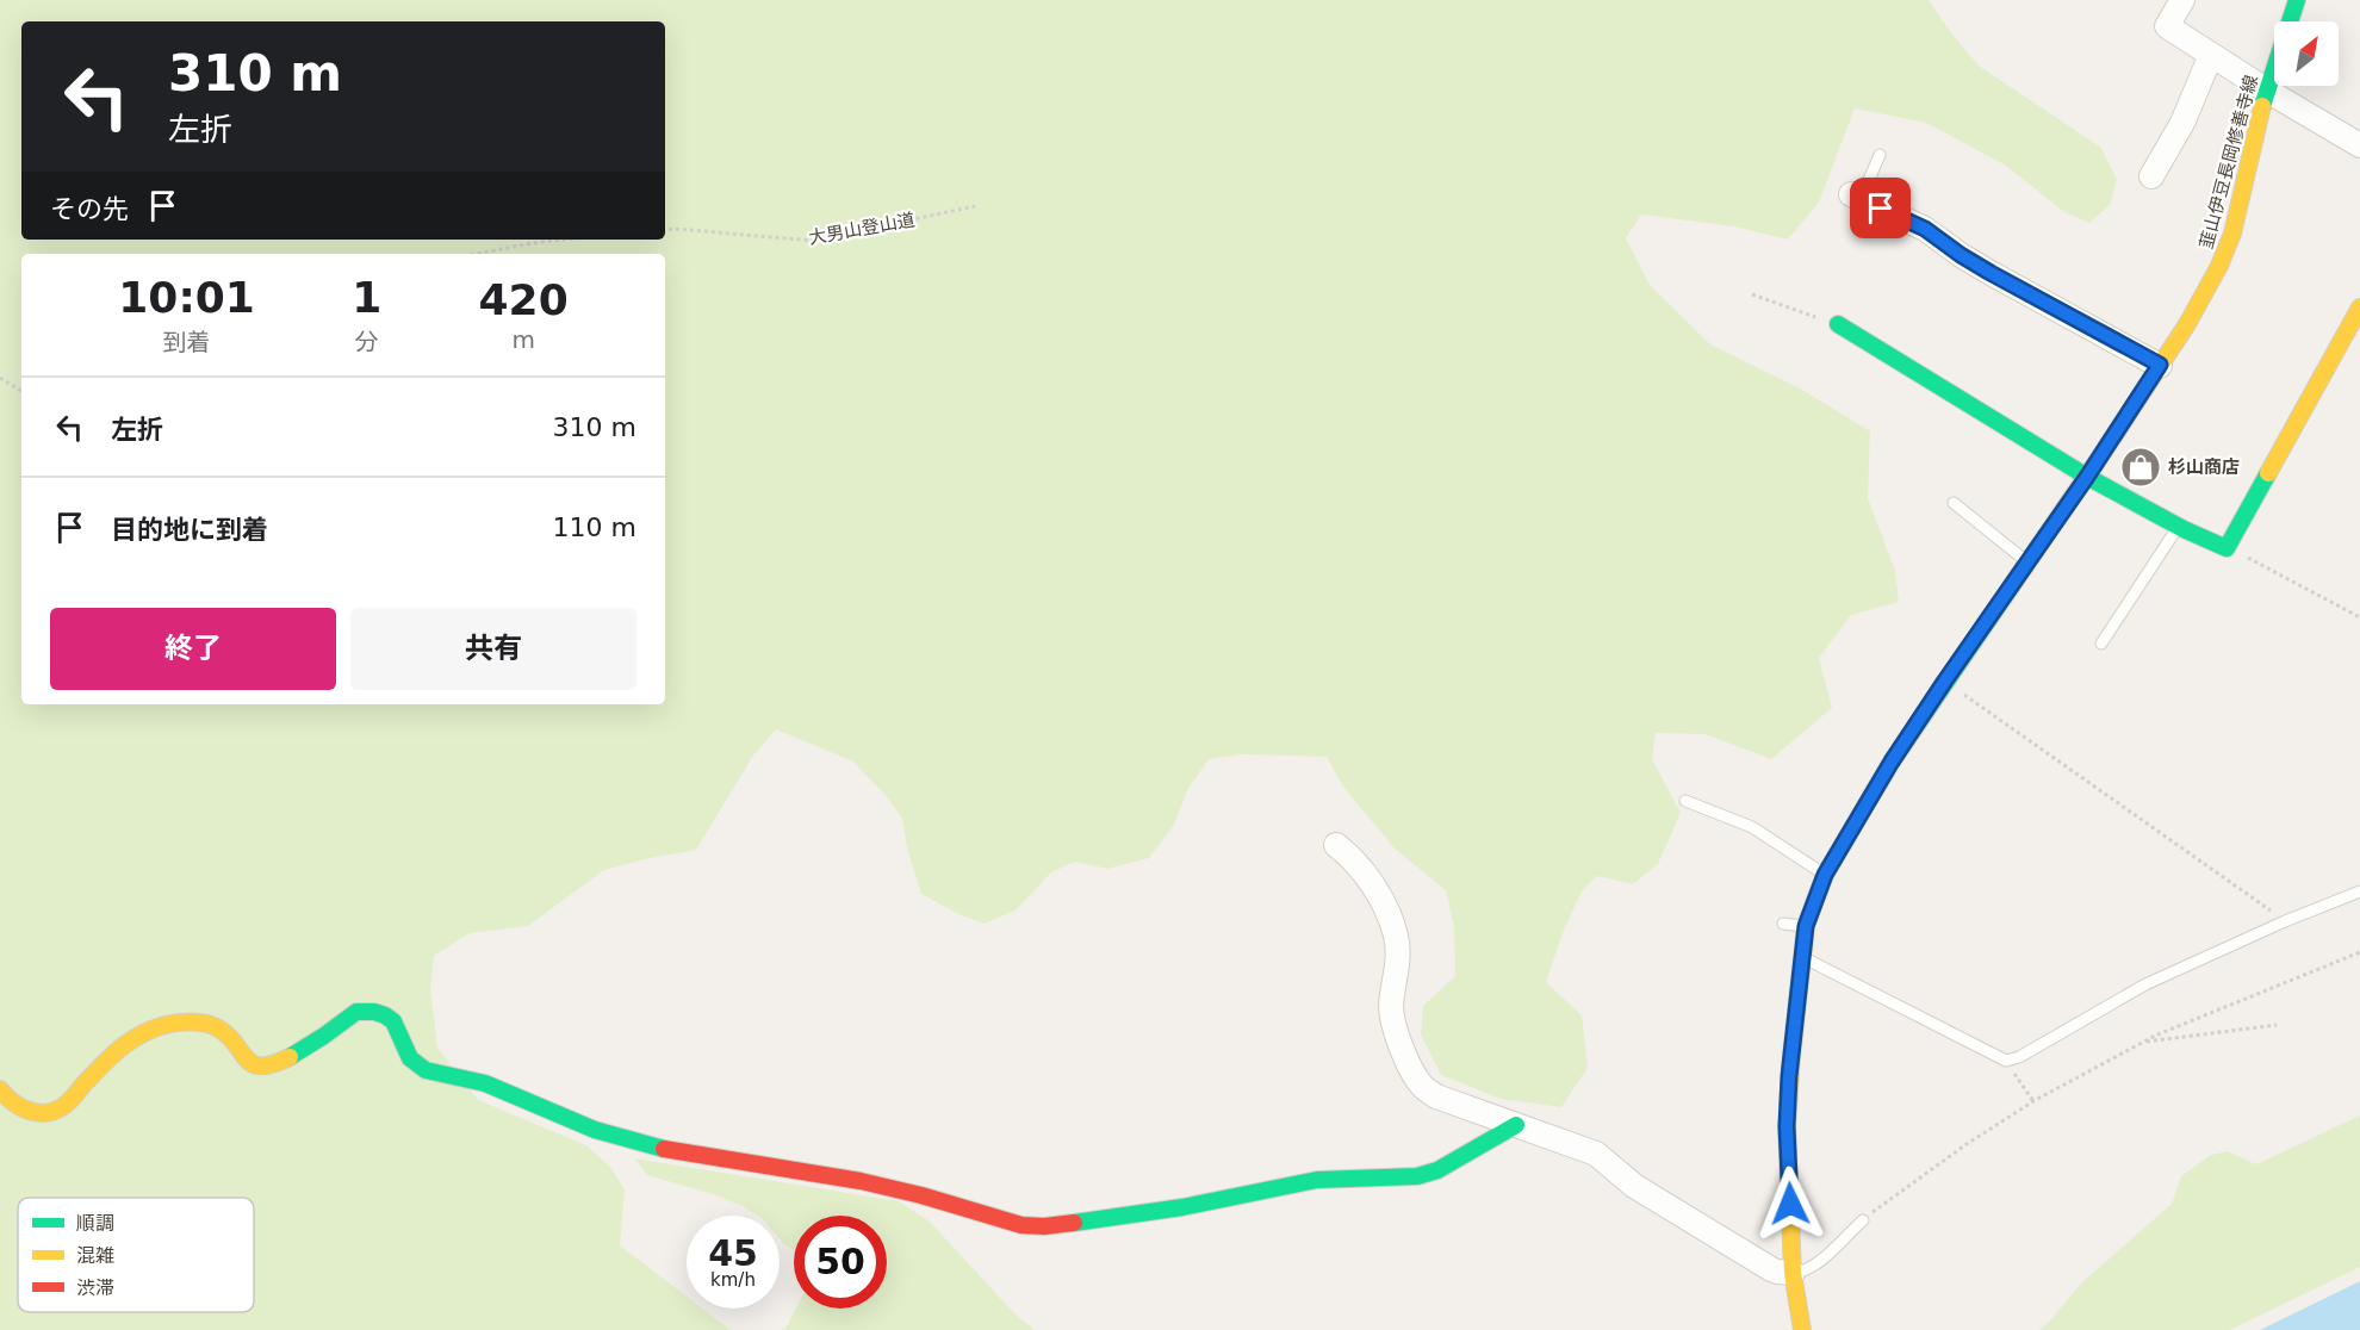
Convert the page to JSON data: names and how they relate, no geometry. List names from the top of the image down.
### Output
{
  "streets": {
    "street": ["韮山伊豆長岡修善寺線"],
    "path": ["大男山登山道"]
  },
  "places": {
    "shop": ["杉山商店"]
  },
  "legend": ["順調", "混雑", "渋滞"],
  "north": "top right",
  "page": {
    "turn": ["310 m", "左折"],
    "then": "その先",
    "eta": [
      "10:01",
      "到着",
      "1",
      "分",
      "420",
      "m"
    ],
    "list": [
      {
        "name": "左折",
        "value": "310 m"
      },
      {
        "name": "目的地に到着",
        "value": "110 m"
      }
    ],
    "buttons": ["終了", "共有"],
    "speed": "45 km/h",
    "limit": "50"
  }
}
